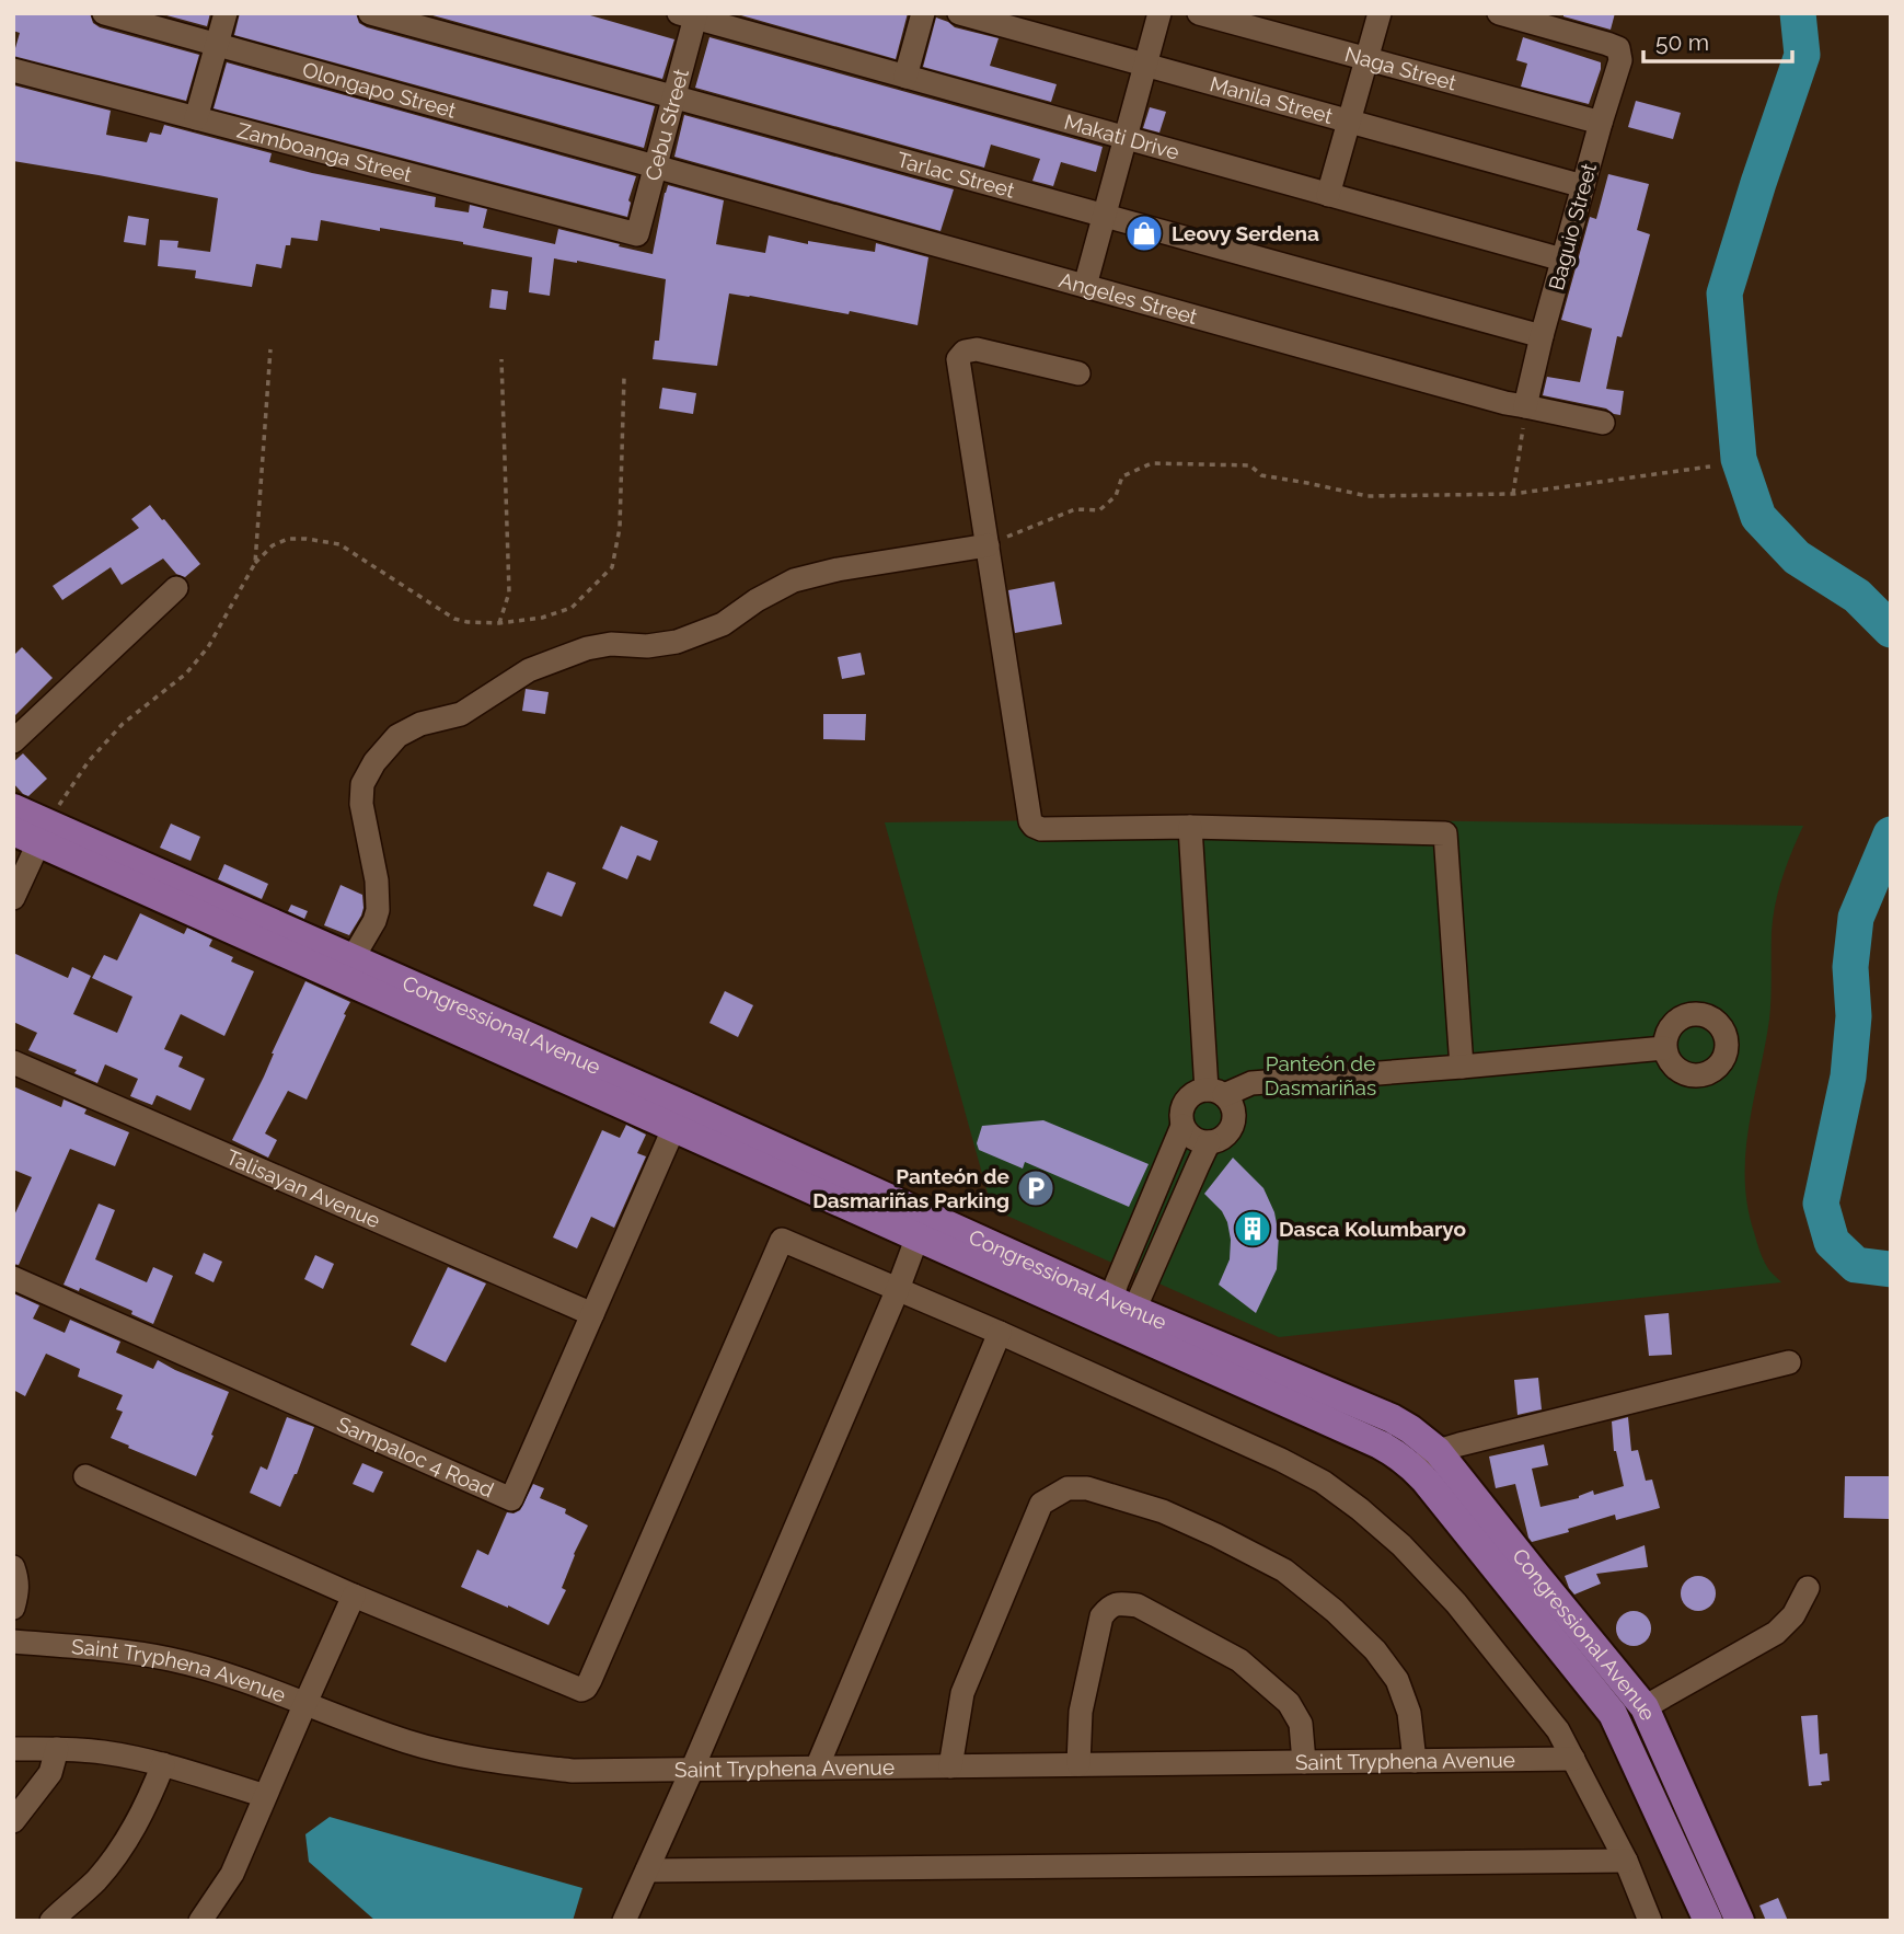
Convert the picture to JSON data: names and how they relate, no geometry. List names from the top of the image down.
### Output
{
  "streets": {
    "main road": ["Congressional Avenue"],
    "street": [
      "Naga Street",
      "Olongapo Street",
      "Manila Street",
      "Cebu Street",
      "Makati Drive",
      "Zamboanga Street",
      "Tarlac Street",
      "Baguio Street",
      "Angeles Street",
      "Talisayan Avenue",
      "Sampaloc 4 Road",
      "Saint Tryphena Avenue"
    ]
  },
  "crossings": [
    ["Naga Street", "Baguio Street"],
    ["Olongapo Street", "Cebu Street"],
    ["Olongapo Street", "Angeles Street"],
    ["Manila Street", "Baguio Street"],
    ["Cebu Street", "Makati Drive"],
    ["Cebu Street", "Zamboanga Street"],
    ["Cebu Street", "Tarlac Street"],
    ["Cebu Street", "Angeles Street"],
    ["Makati Drive", "Baguio Street"],
    ["Tarlac Street", "Baguio Street"],
    ["Baguio Street", "Angeles Street"],
    ["Congressional Avenue", "Sampaloc 4 Road"],
    ["Talisayan Avenue", "Sampaloc 4 Road"]
  ],
  "parks": ["Panteón de Dasmariñas"],
  "places": {
    "shop": ["Leovy Serdena"],
    "parking": ["Panteón de Dasmariñas Parking"],
    "building": ["Dasca Kolumbaryo"]
  },
  "scale_bar": "50 m"
}
